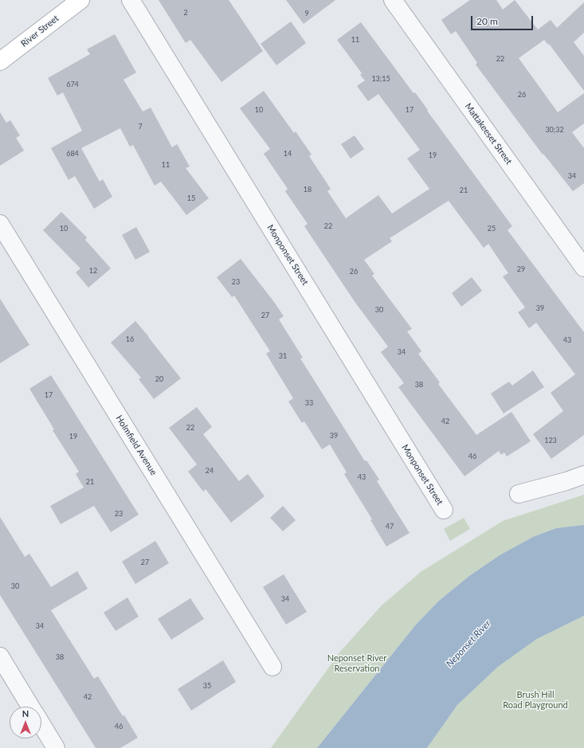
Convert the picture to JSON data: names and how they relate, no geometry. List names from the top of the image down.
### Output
{
  "streets": {
    "main road": ["River Street"],
    "street": ["Mattakeeset Street", "Monponset Street", "Holmfield Avenue"]
  },
  "water": ["Neponset River"],
  "parks": ["Neponset River Reservation", "Brush Hill Road Playground"],
  "house_numbers": [
    "2",
    "9",
    "11",
    "22",
    "13;15",
    "674",
    "26",
    "10",
    "17",
    "7",
    "30;32",
    "684",
    "14",
    "19",
    "11",
    "34",
    "18",
    "21",
    "15",
    "22",
    "10",
    "25",
    "29",
    "12",
    "26",
    "23",
    "39",
    "30",
    "27",
    "16",
    "43",
    "34",
    "31",
    "20",
    "38",
    "17",
    "33",
    "42",
    "22",
    "39",
    "19",
    "123",
    "46",
    "24",
    "43",
    "21",
    "23",
    "47",
    "27",
    "30",
    "34",
    "34",
    "38",
    "35",
    "42",
    "46"
  ],
  "scale_bar": "20 m",
  "north": "top"
}
